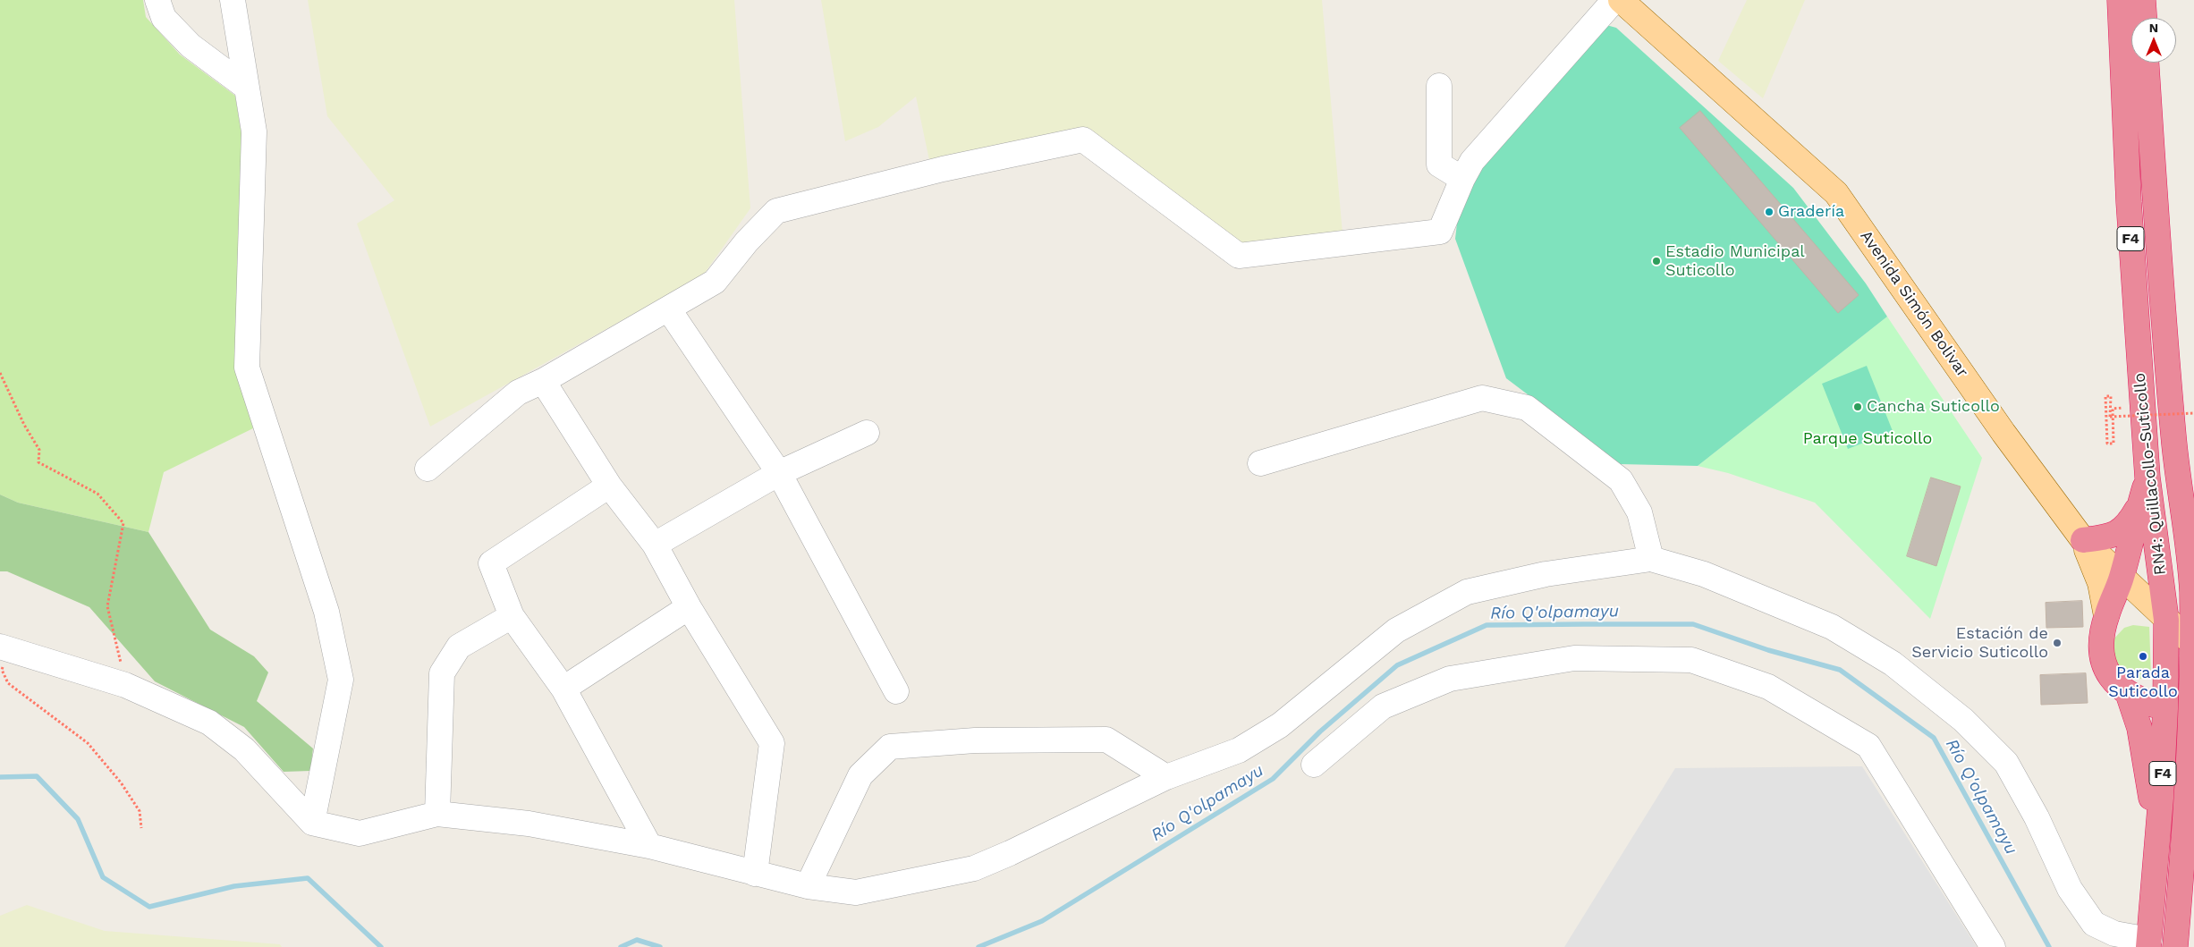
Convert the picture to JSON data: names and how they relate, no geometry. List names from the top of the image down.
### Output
{
  "streets": {
    "highway": ["F4", "RN4: Quillacollo-Suticollo"],
    "main road": ["Avenida Simón Bolivar"]
  },
  "crossings": [
    ["Avenida Simón Bolivar", "RN4: Quillacollo-Suticollo"]
  ],
  "water": ["Río Q'olpamayu"],
  "parks": ["Parque Suticollo"],
  "places": [
    "Gradería",
    "Estadio Municipal Suticollo",
    "Cancha Suticollo",
    "Estación de Servicio Suticollo",
    "Parada Suticollo"
  ],
  "north": "top"
}
